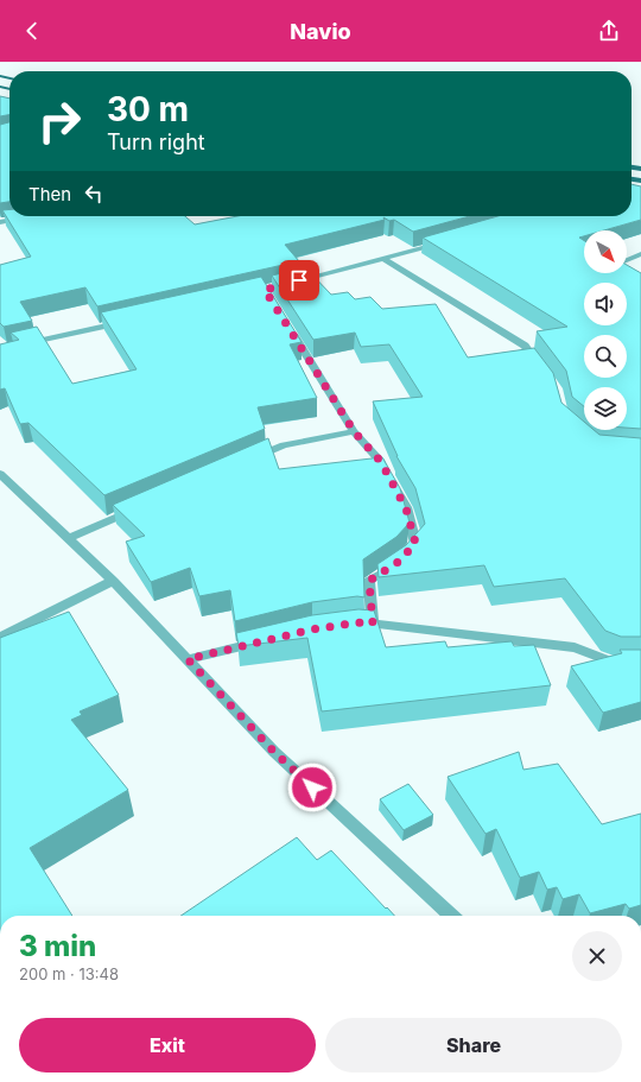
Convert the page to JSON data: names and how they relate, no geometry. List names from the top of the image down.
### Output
{
  "north": "bottom right",
  "page": {
    "header": "Navio",
    "turn": ["30 m", "Turn right"],
    "then": "Then",
    "heading": ["3 min", "200 m · 13:48"],
    "buttons": ["Exit", "Share"]
  }
}
